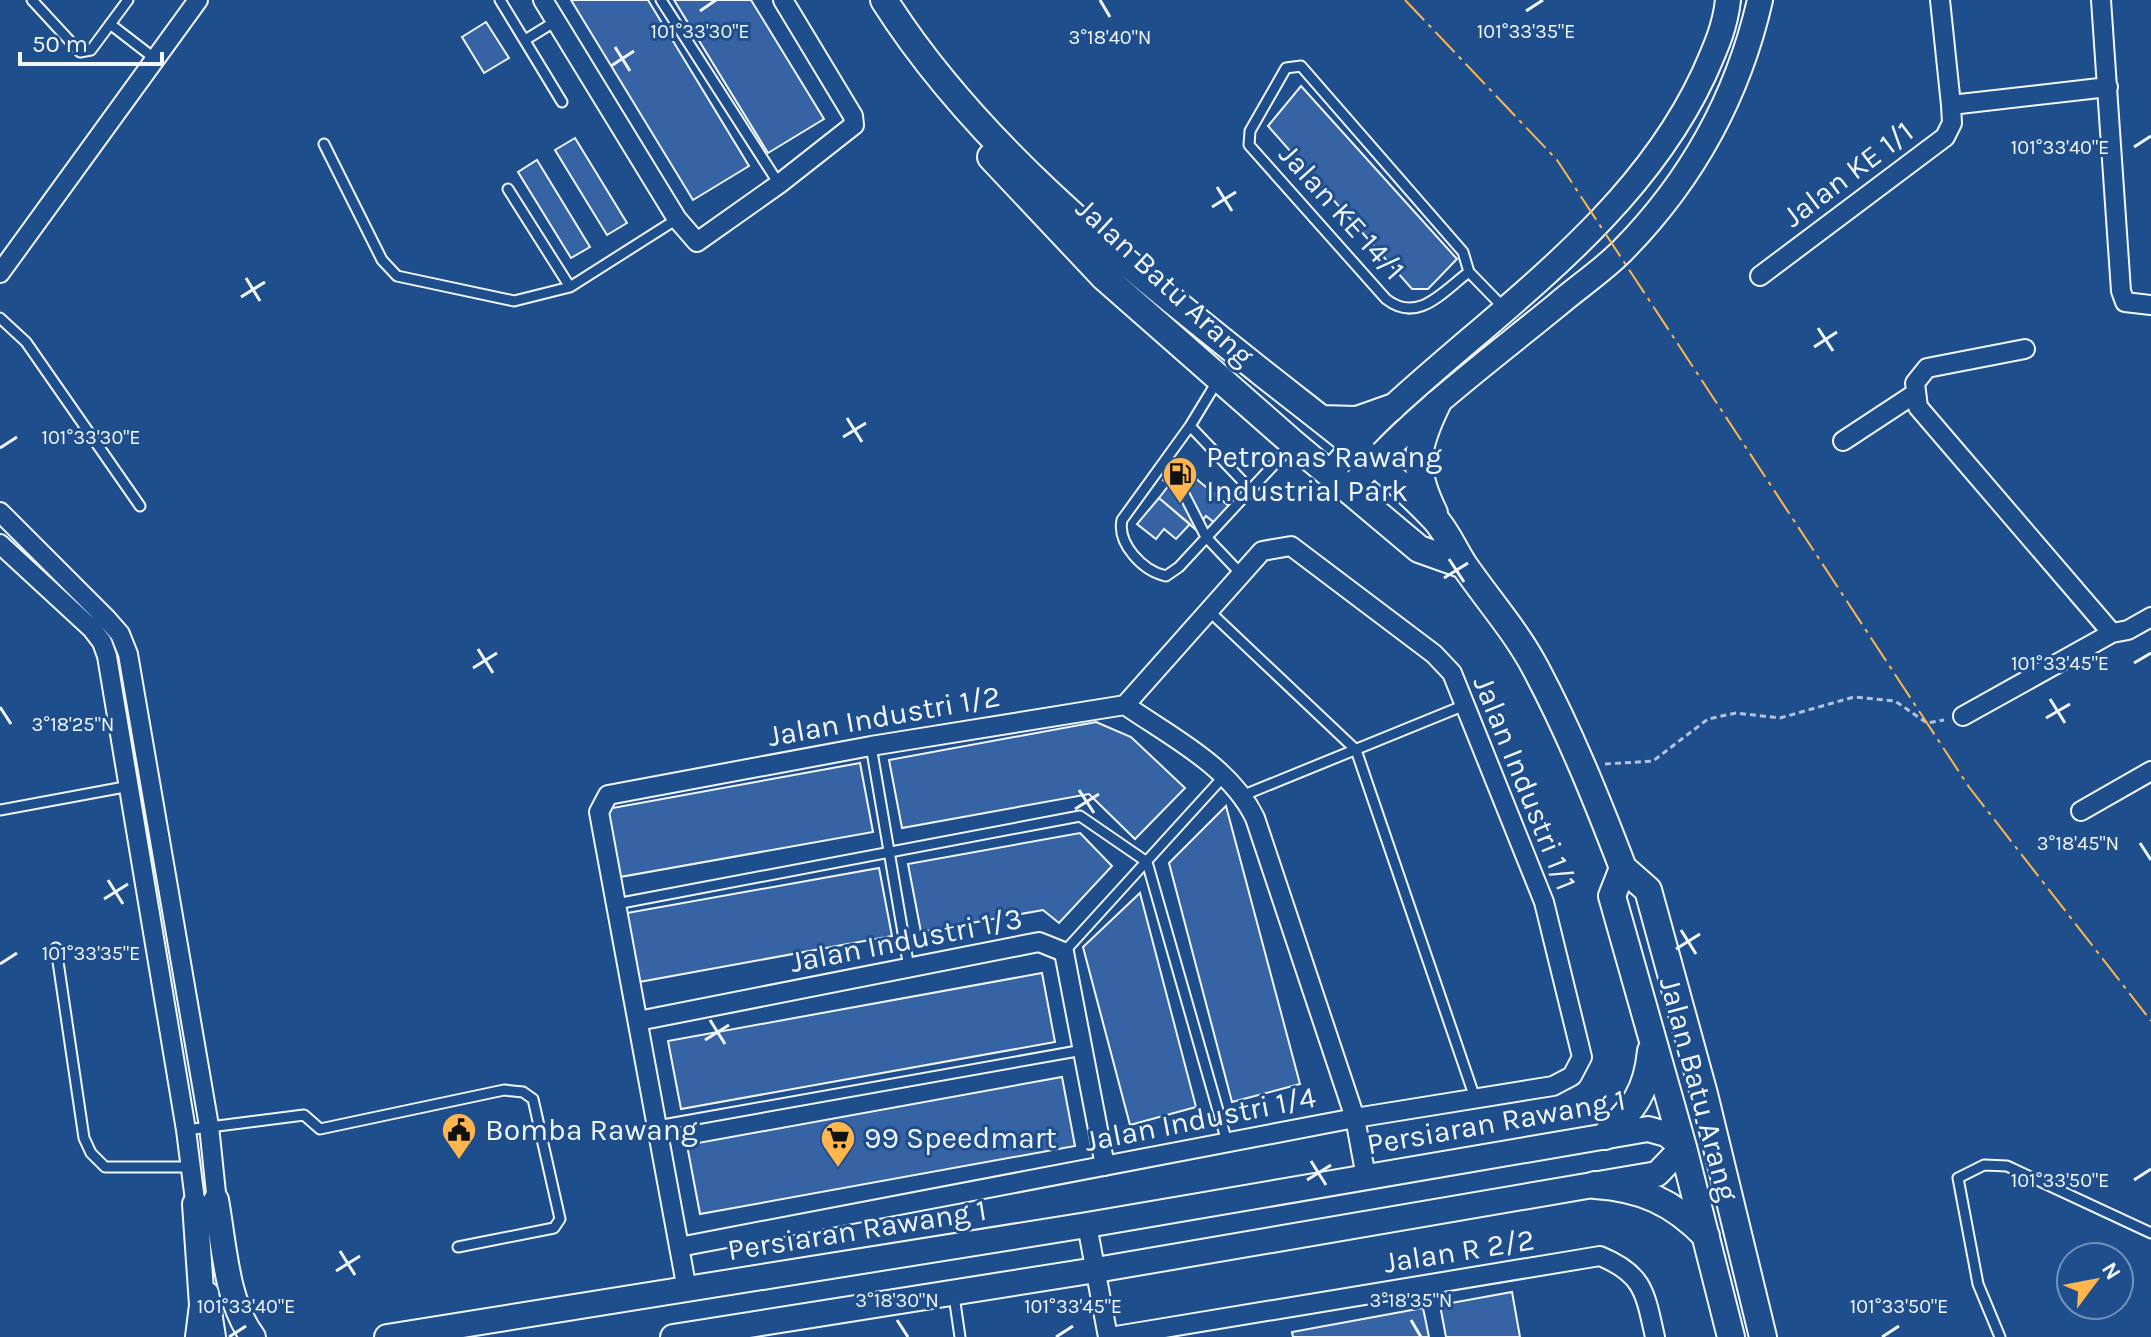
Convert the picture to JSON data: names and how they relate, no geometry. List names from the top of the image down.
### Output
{
  "streets": {
    "main road": ["Jalan Batu Arang"],
    "street": [
      "Jalan KE 1/1",
      "Jalan Industri 1/2",
      "Jalan Industri 1/1",
      "Jalan Industri 1/3",
      "Jalan Industri 1/4",
      "Persiaran Rawang 1",
      "Jalan R 2/2"
    ],
    "lane": ["Jalan KE 14/1"]
  },
  "crossings": [
    ["Jalan Batu Arang", "Persiaran Rawang 1"],
    ["Jalan Industri 1/2", "Jalan Industri 1/1"],
    ["Jalan Industri 1/2", "Jalan Industri 1/3"],
    ["Jalan Industri 1/2", "Jalan Industri 1/4"],
    ["Jalan Industri 1/2", "Persiaran Rawang 1"],
    ["Jalan Industri 1/1", "Jalan Industri 1/4"],
    ["Jalan Industri 1/3", "Jalan Industri 1/4"]
  ],
  "places": {
    "fuel station": ["Petronas Rawang Industrial Park"],
    "public building": ["Bomba Rawang"],
    "supermarket": ["99 Speedmart"]
  },
  "scale_bar": "50 m",
  "north": "top right",
  "coordinates": [
    "101°33'35\"E",
    "101°33'30\"E",
    "3°18'40\"N",
    "101°33'40\"E",
    "101°33'45\"E",
    "3°18'25\"N",
    "3°18'45\"N",
    "101°33'50\"E",
    "3°18'30\"N",
    "3°18'35\"N"
  ]
}
